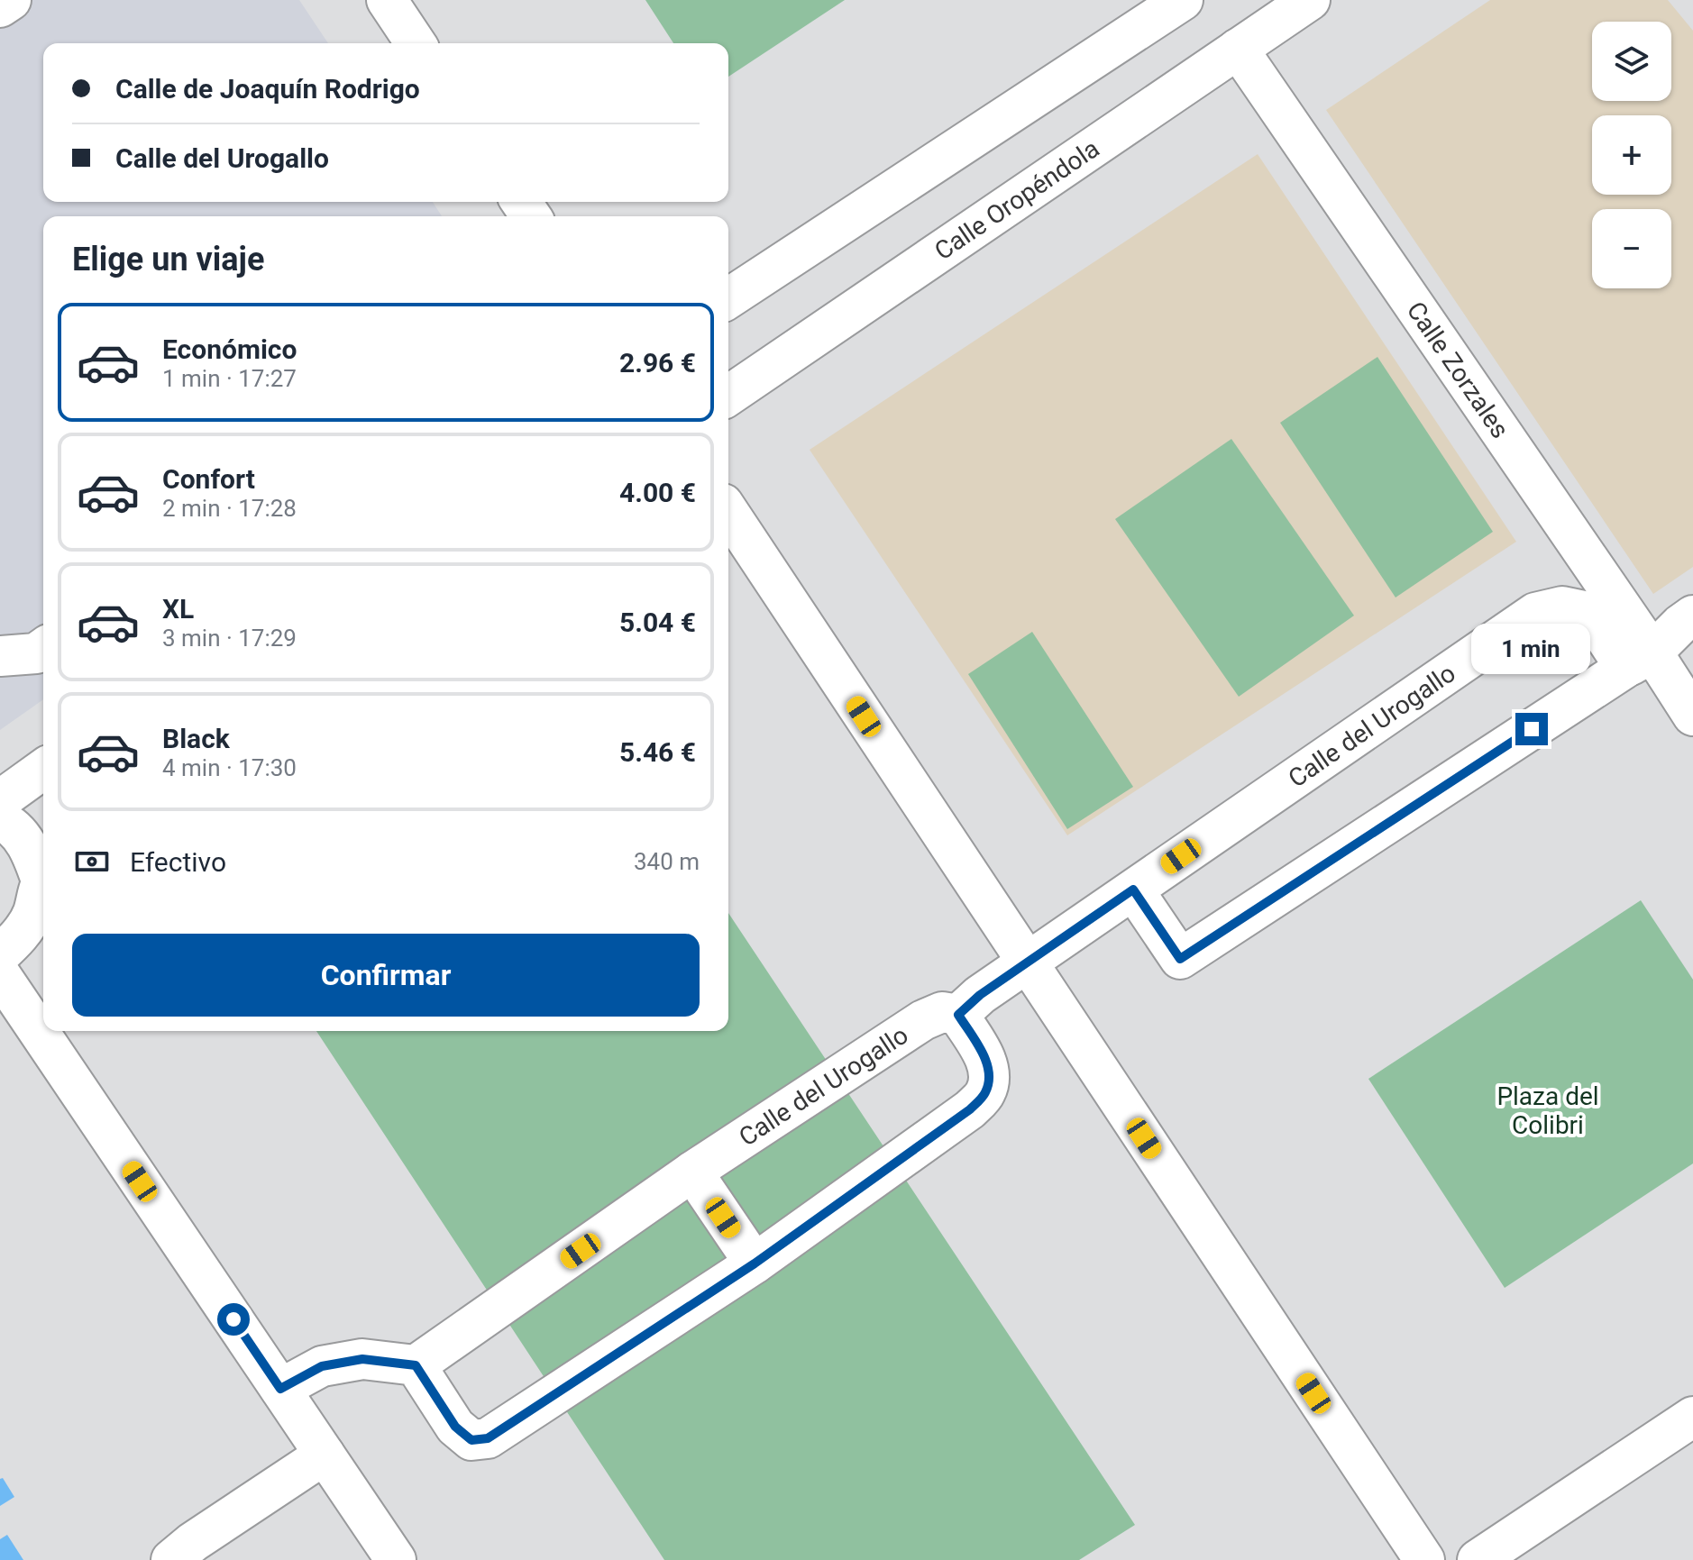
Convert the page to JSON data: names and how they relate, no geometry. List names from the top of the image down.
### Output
{
  "streets": {
    "street": ["Calle Oropéndola", "Calle Zorzales", "Calle del Urogallo"]
  },
  "crossings": [
    ["Calle Oropéndola", "Calle Zorzales"],
    ["Calle Zorzales", "Calle del Urogallo"]
  ],
  "parks": ["Plaza del Colibri"],
  "page": {
    "map_buttons": ["+", "−"],
    "banner": ["Calle de Joaquín Rodrigo", "Calle del Urogallo"],
    "heading": "Elige un viaje",
    "list": [
      {
        "name": "Económico",
        "note": "1 min · 17:27",
        "value": "2.96 €"
      },
      {
        "name": "Confort",
        "note": "2 min · 17:28",
        "value": "4.00 €"
      },
      {
        "name": "XL",
        "note": "3 min · 17:29",
        "value": "5.04 €"
      },
      {
        "name": "Black",
        "note": "4 min · 17:30",
        "value": "5.46 €"
      }
    ],
    "bubble": "1 min",
    "pay": ["Efectivo", "340 m"],
    "buttons": "Confirmar"
  }
}
